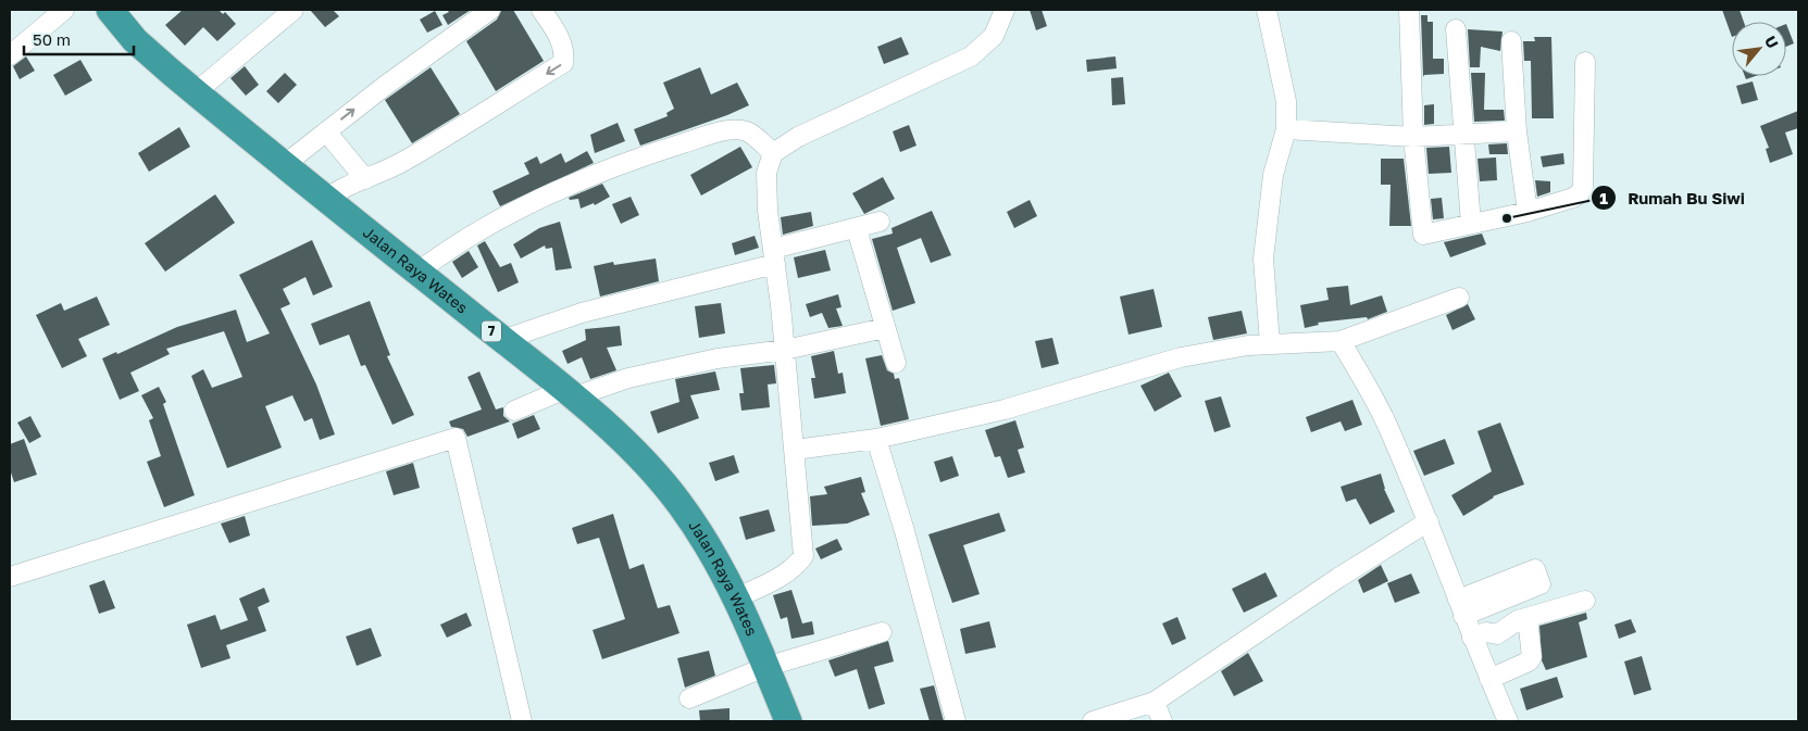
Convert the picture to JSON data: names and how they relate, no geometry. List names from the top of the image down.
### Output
{
  "streets": {
    "highway": ["Jalan Raya Wates", "7"]
  },
  "places": ["Rumah Bu Siwi"],
  "scale_bar": "50 m",
  "north": "top right"
}
